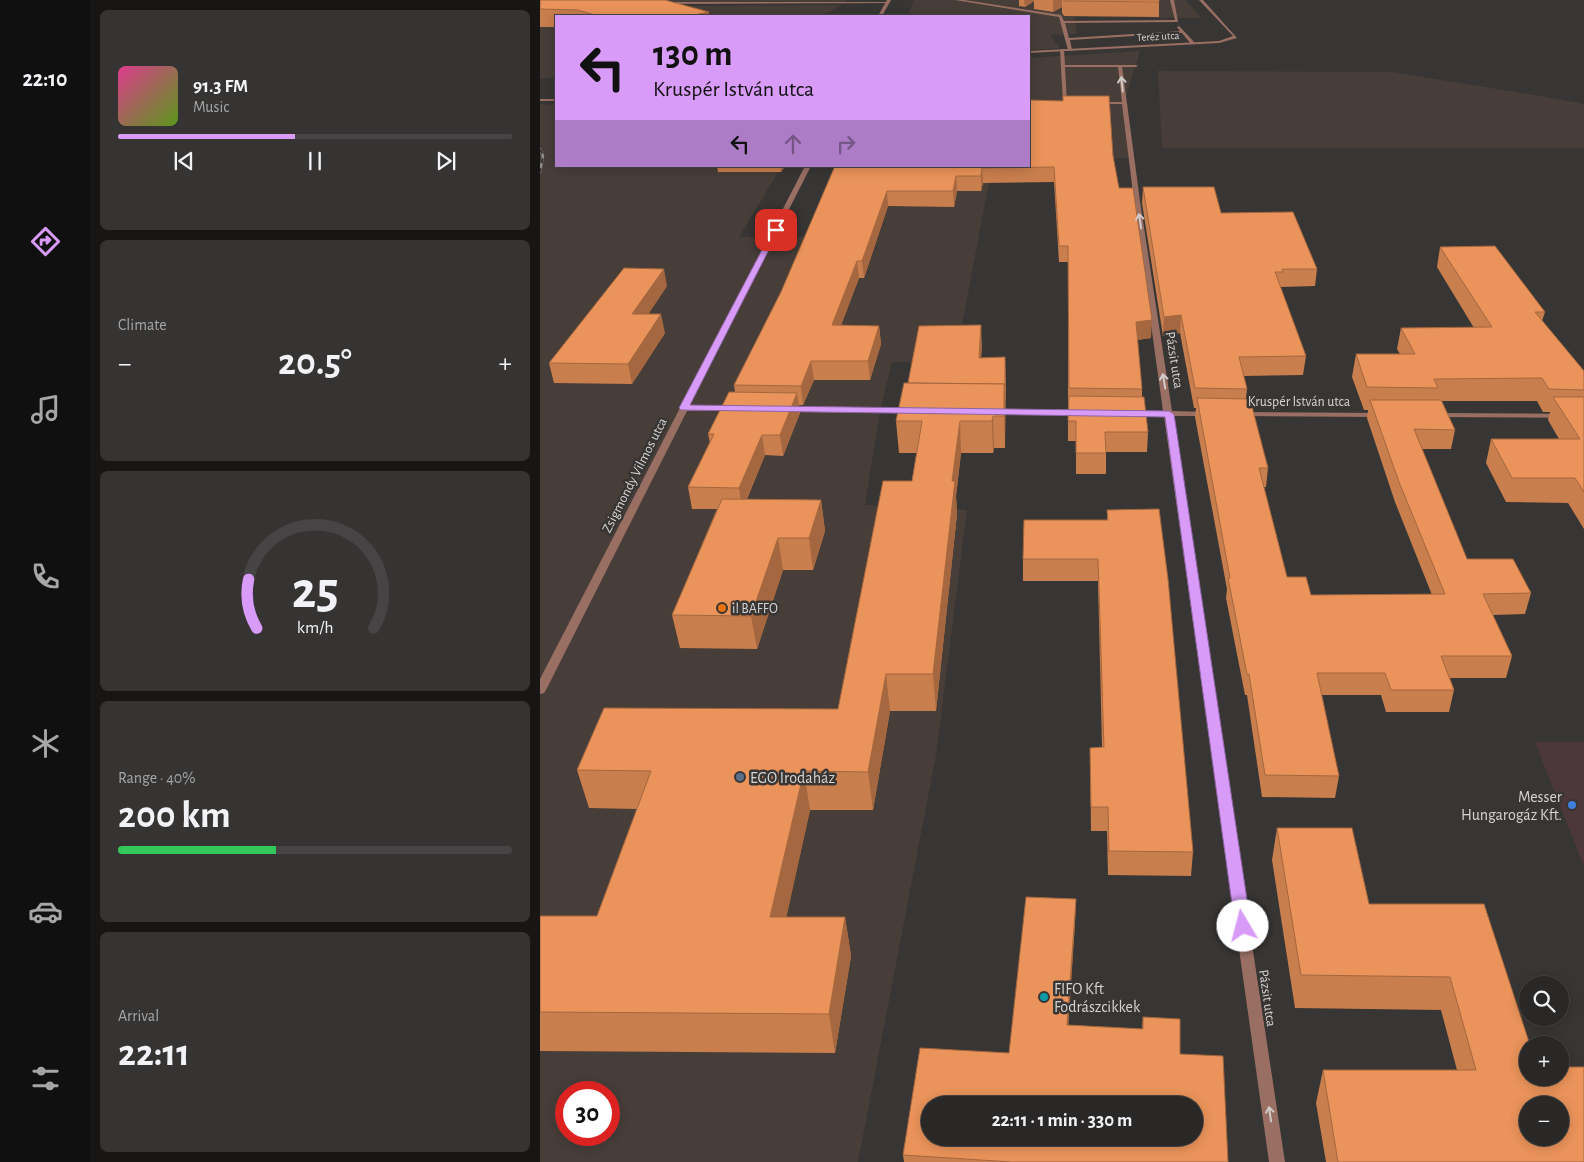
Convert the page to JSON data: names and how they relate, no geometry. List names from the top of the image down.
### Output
{
  "streets": {
    "street": [
      "Teréz utca",
      "Pázsit utca",
      "Kruspér István utca",
      "Zsigmondy Vilmos utca"
    ]
  },
  "one_way": ["Pázsit utca"],
  "places": [
    "il BAFFO",
    "EGO Irodaház",
    "Messer Hungarogáz Kft.",
    "FIFO Kft Fodrászcikkek"
  ],
  "page": {
    "tabs": "22:10",
    "turn": ["130 m", "Kruspér István utca"],
    "song": ["91.3 FM", "Music"],
    "tile": [
      "Climate",
      ["Range · 40%", "200 km"],
      ["Arrival", "22:11"]
    ],
    "heat": ["−", "20.5°", "+"],
    "map_buttons": ["+", "−"],
    "limit": "30",
    "trip": "22:11 · 1 min · 330 m",
    "gauge": ["25", "km/h"]
  }
}
